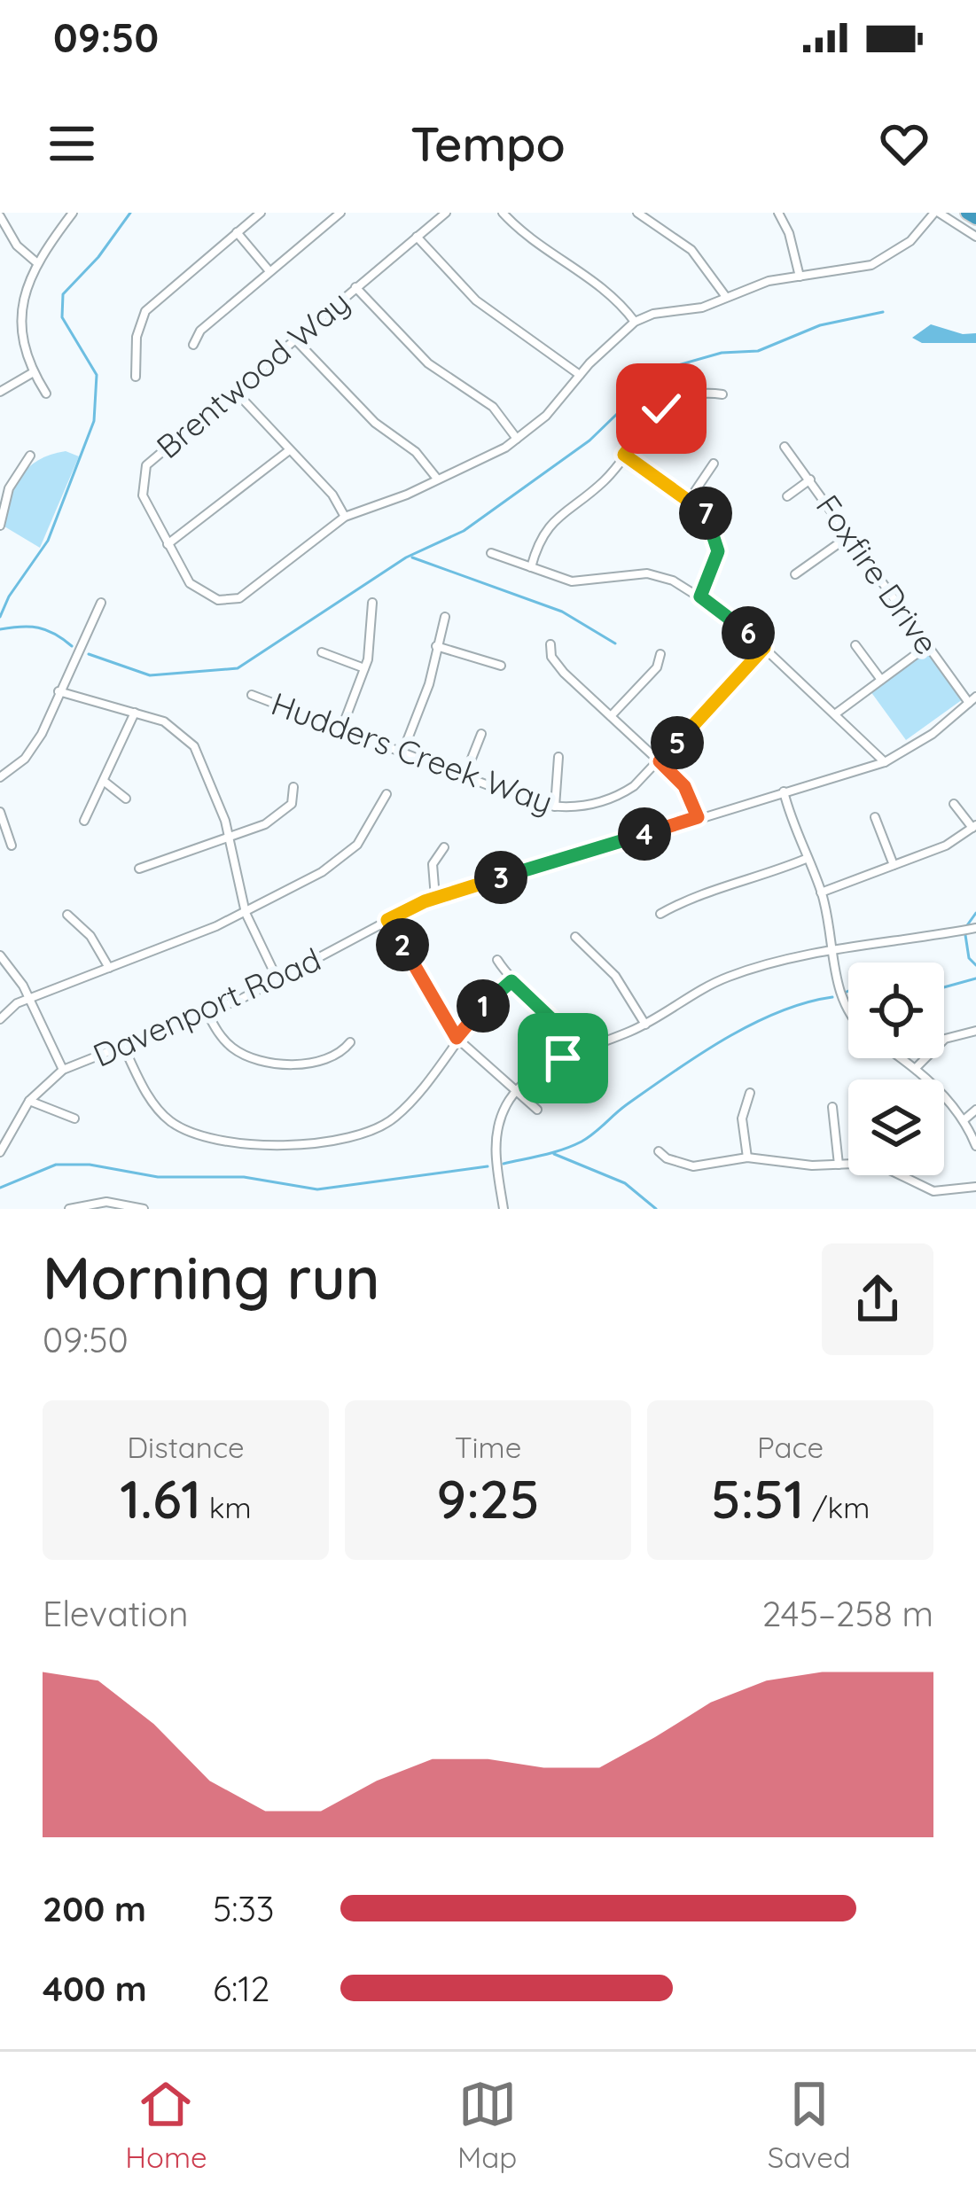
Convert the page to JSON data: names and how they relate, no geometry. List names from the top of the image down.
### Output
{
  "streets": {
    "street": [
      "Brentwood Way",
      "Foxfire Drive",
      "Hudders Creek Way",
      "Davenport Road"
    ]
  },
  "crossings": [
    ["Foxfire Drive", "Davenport Road"]
  ],
  "page": {
    "status": "09:50",
    "header": "Tempo",
    "pins": [
      "7",
      "6",
      "5",
      "4",
      "3",
      "2",
      "1"
    ],
    "heading": ["Morning run", "09:50"],
    "stats": [
      ["Distance", "1.61 km"],
      ["Time", "9:25"],
      ["Pace", "5:51 /km"]
    ],
    "chart": ["Elevation", "245–258 m"],
    "list": [
      {
        "name": "200 m",
        "note": "5:33"
      },
      {
        "name": "400 m",
        "note": "6:12"
      }
    ],
    "tabs": ["Home", "Map", "Saved"]
  }
}
